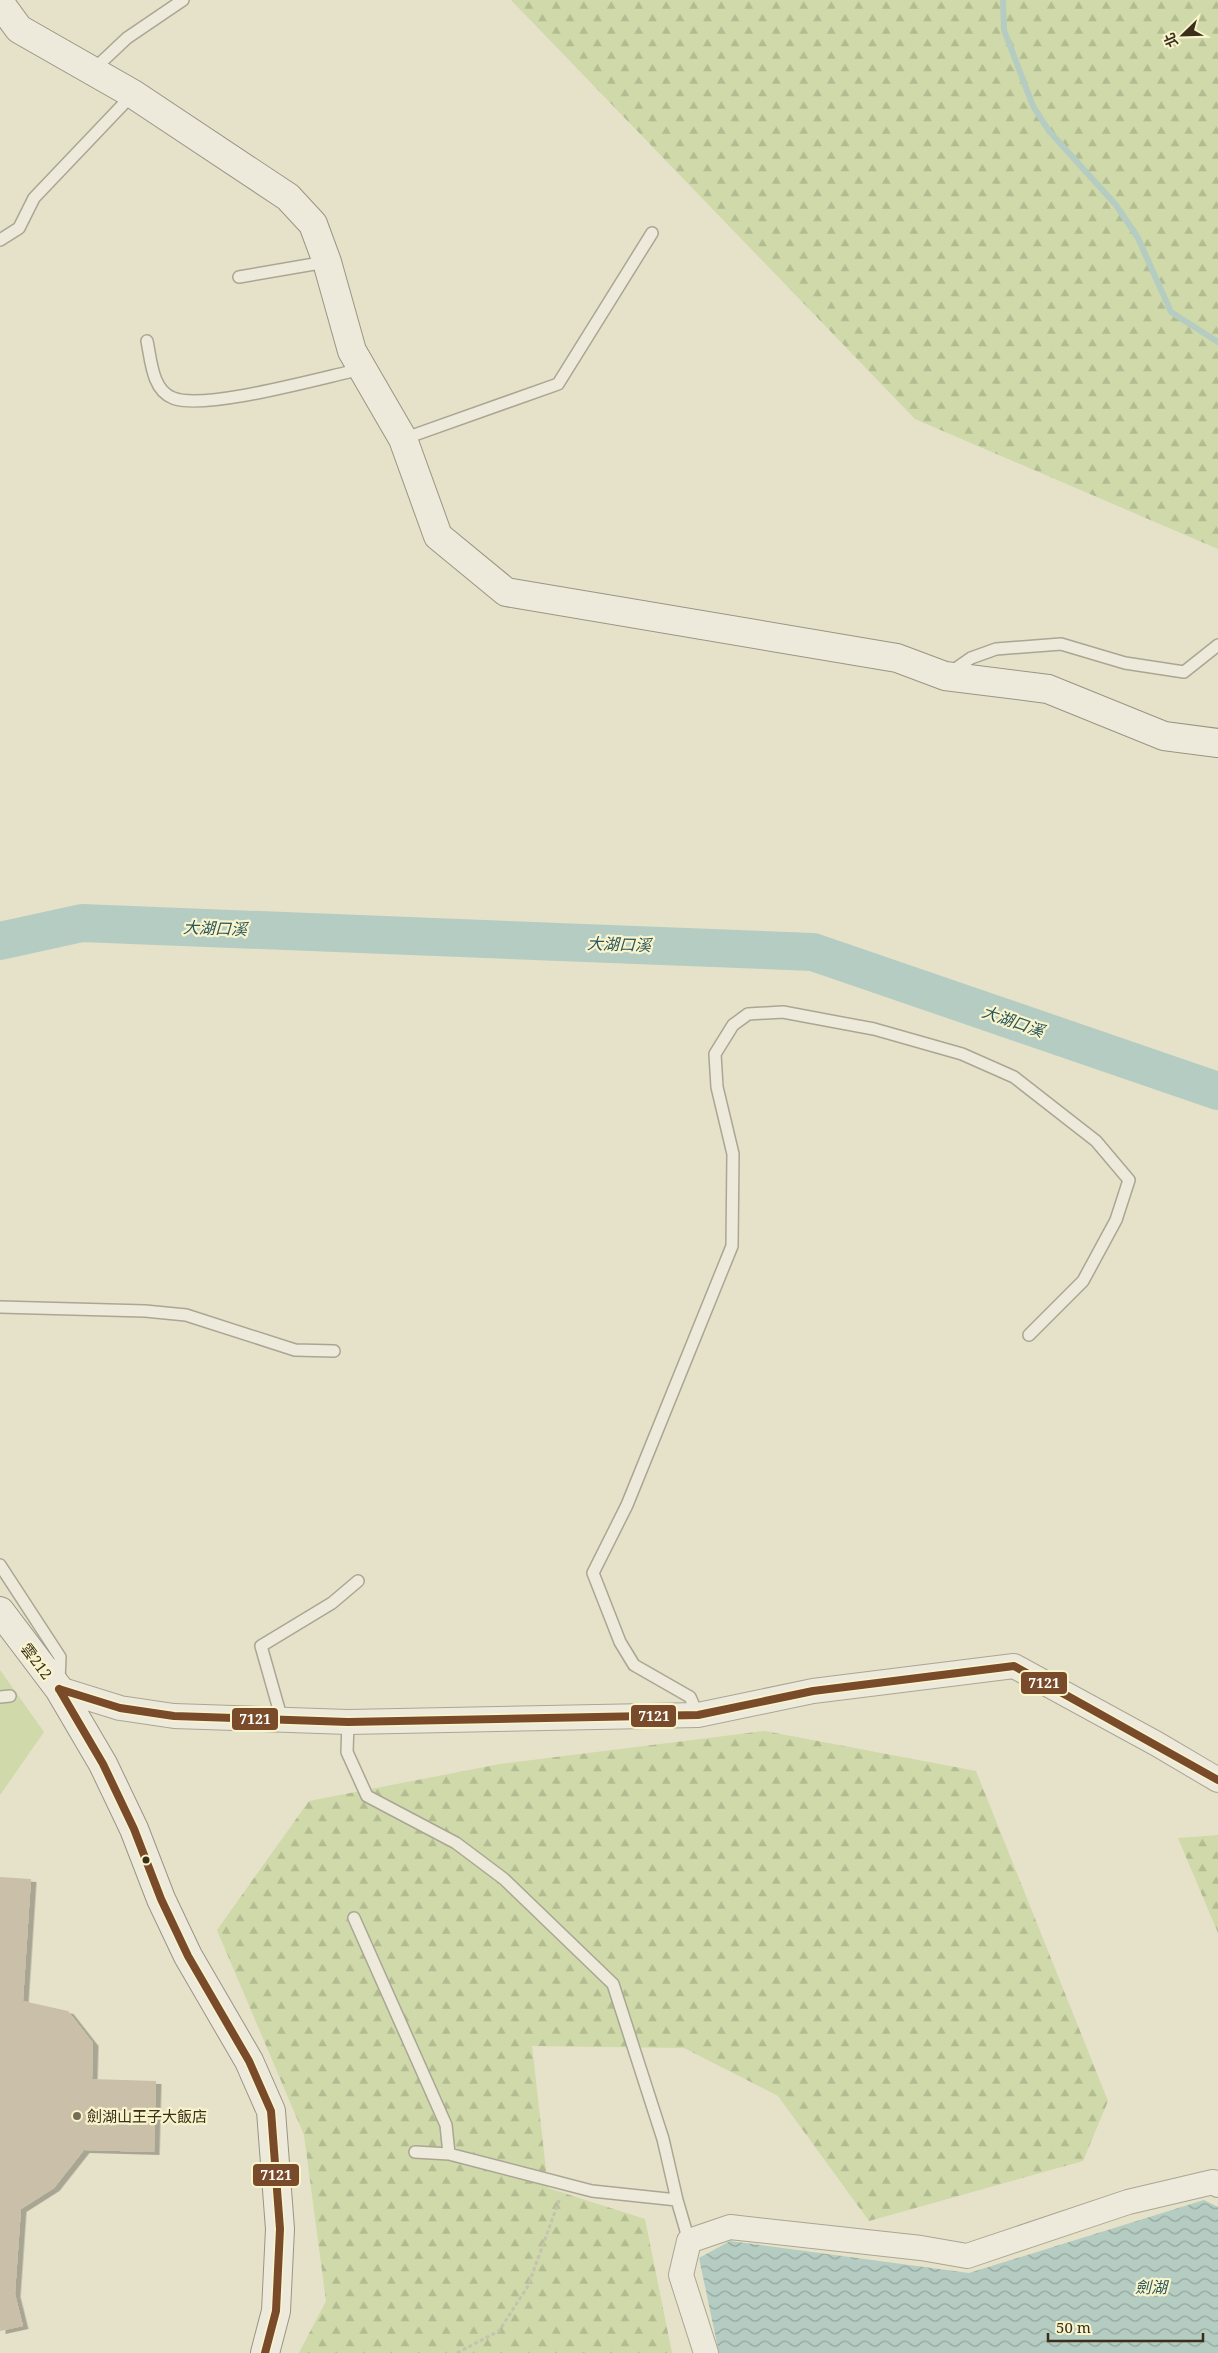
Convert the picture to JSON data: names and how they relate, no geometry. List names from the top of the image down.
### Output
{
  "streets": {
    "street": ["雲212"]
  },
  "water": ["大湖口溪", "劍湖"],
  "places": ["劍湖山王子大飯店"],
  "lines": ["transit line 7121"],
  "scale_bar": "50 m",
  "north": "bottom left"
}
